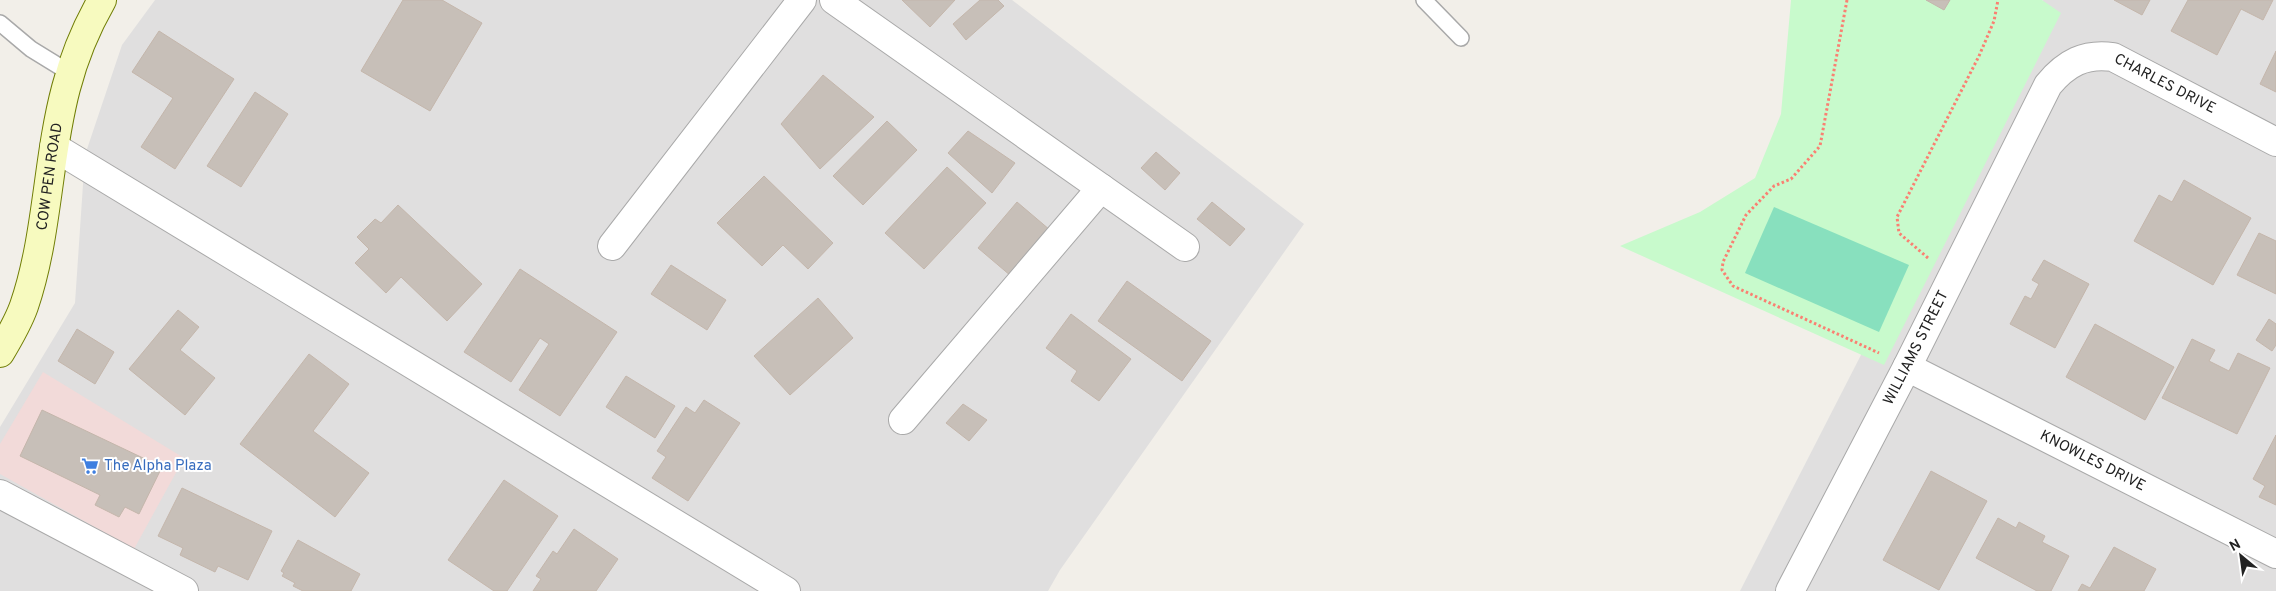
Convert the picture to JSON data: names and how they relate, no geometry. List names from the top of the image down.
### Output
{
  "streets": {
    "main road": ["COW PEN ROAD"],
    "street": ["CHARLES DRIVE", "WILLIAMS STREET", "KNOWLES DRIVE"]
  },
  "crossings": [
    ["CHARLES DRIVE", "WILLIAMS STREET"],
    ["WILLIAMS STREET", "KNOWLES DRIVE"]
  ],
  "places": {
    "supermarket": ["The Alpha Plaza"]
  },
  "north": "top left"
}
